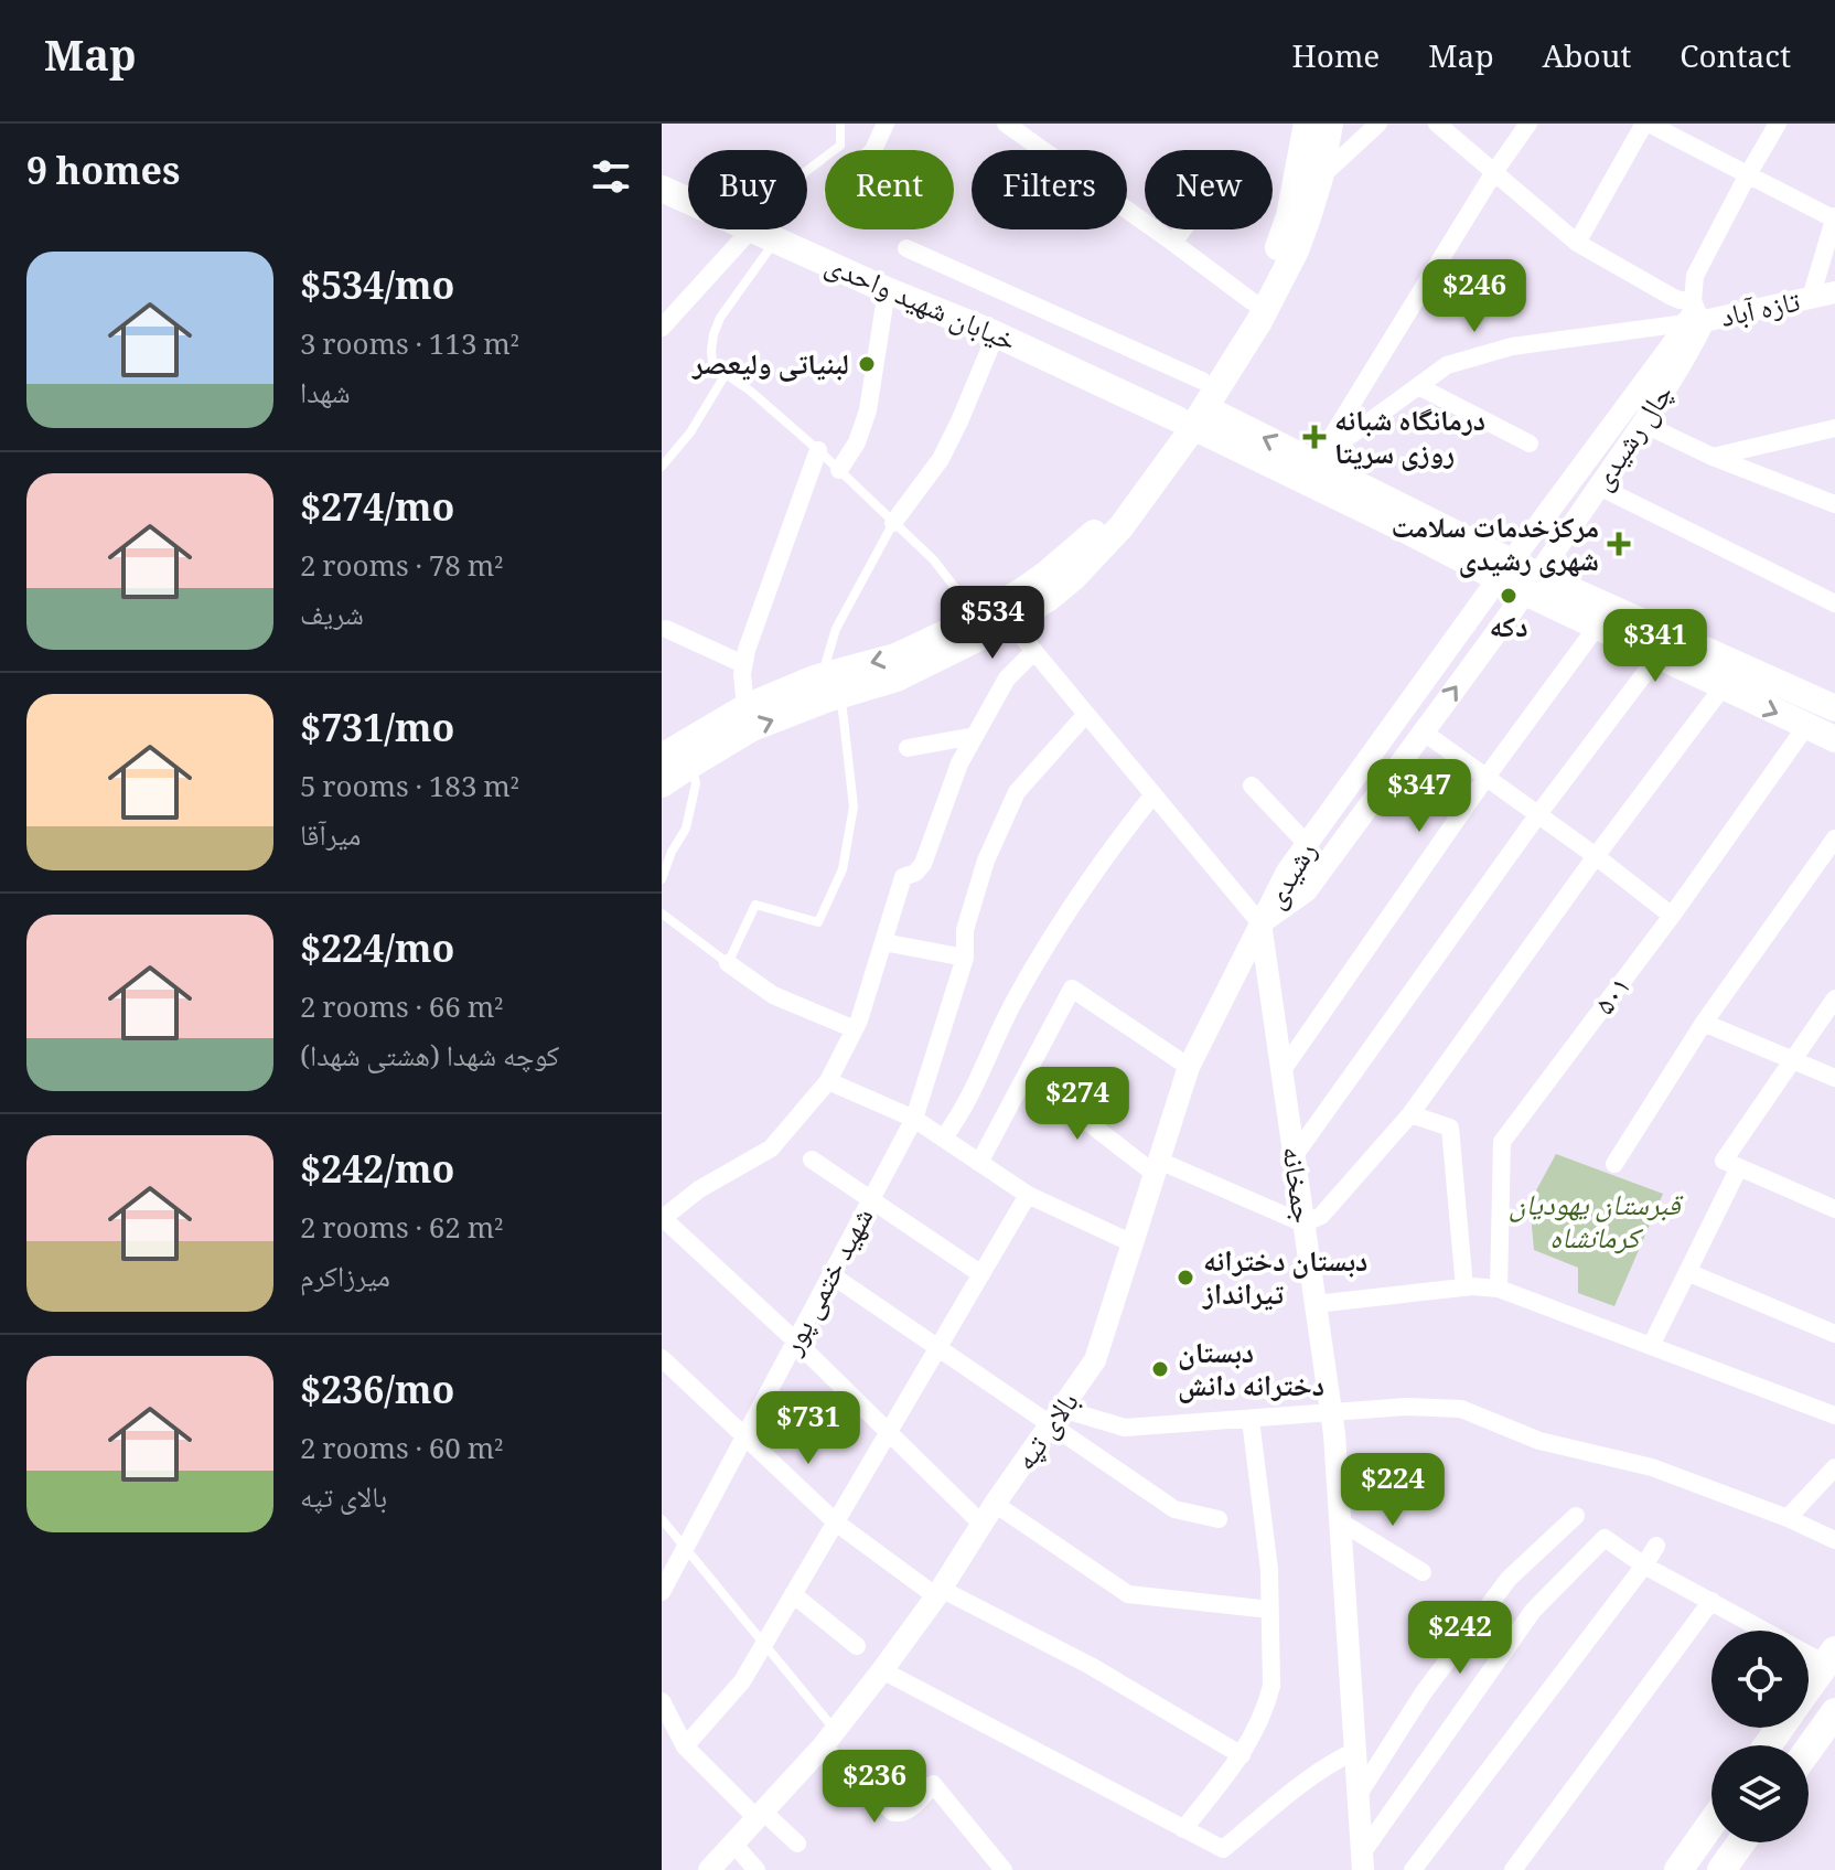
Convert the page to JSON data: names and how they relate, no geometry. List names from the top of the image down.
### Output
{
  "streets": {
    "main road": ["خیابان شهید واحدی"],
    "street": [
      "تازه آباد",
      "چال رشیدی",
      "رشیدی",
      "۵۰۱",
      "جمخانه",
      "شهید ختمی پور",
      "بالای تپه"
    ]
  },
  "crossings": [
    ["تازه آباد", "چال رشیدی"],
    ["چال رشیدی", "رشیدی"],
    ["رشیدی", "جمخانه"],
    ["رشیدی", "بالای تپه"],
    ["جمخانه", "بالای تپه"]
  ],
  "parks": ["قبرستان یهودیان کرمانشاه"],
  "places": {
    "other": [
      "لبنیاتی ولیعصر",
      "دکه",
      "دبستان دخترانه تیرانداز",
      "دبستان دخترانه دانش"
    ],
    "health": ["درمانگاه شبانه روزی سریتا", "مرکزخدمات سلامت شهری رشیدی"]
  },
  "page": {
    "header": "Map",
    "nav": [
      "Home",
      "Map",
      "About",
      "Contact"
    ],
    "heading": "9 homes",
    "chip": [
      "Buy",
      "Rent",
      "Filters",
      "New"
    ],
    "list": [
      {
        "name": "$534/mo",
        "note": "3 rooms · 113 m² · شهدا"
      },
      {
        "name": "$274/mo",
        "note": "2 rooms · 78 m² · شریف"
      },
      {
        "name": "$731/mo",
        "note": "5 rooms · 183 m² · میرآقا"
      },
      {
        "name": "$224/mo",
        "note": "2 rooms · 66 m² · کوچه شهدا (هشتی شهدا)"
      },
      {
        "name": "$242/mo",
        "note": "2 rooms · 62 m² · میرزاکرم"
      },
      {
        "name": "$236/mo",
        "note": "2 rooms · 60 m² · بالای تپه"
      }
    ],
    "price": [
      "$246",
      "$534",
      "$341",
      "$347",
      "$274",
      "$731",
      "$224",
      "$242",
      "$236"
    ]
  }
}
